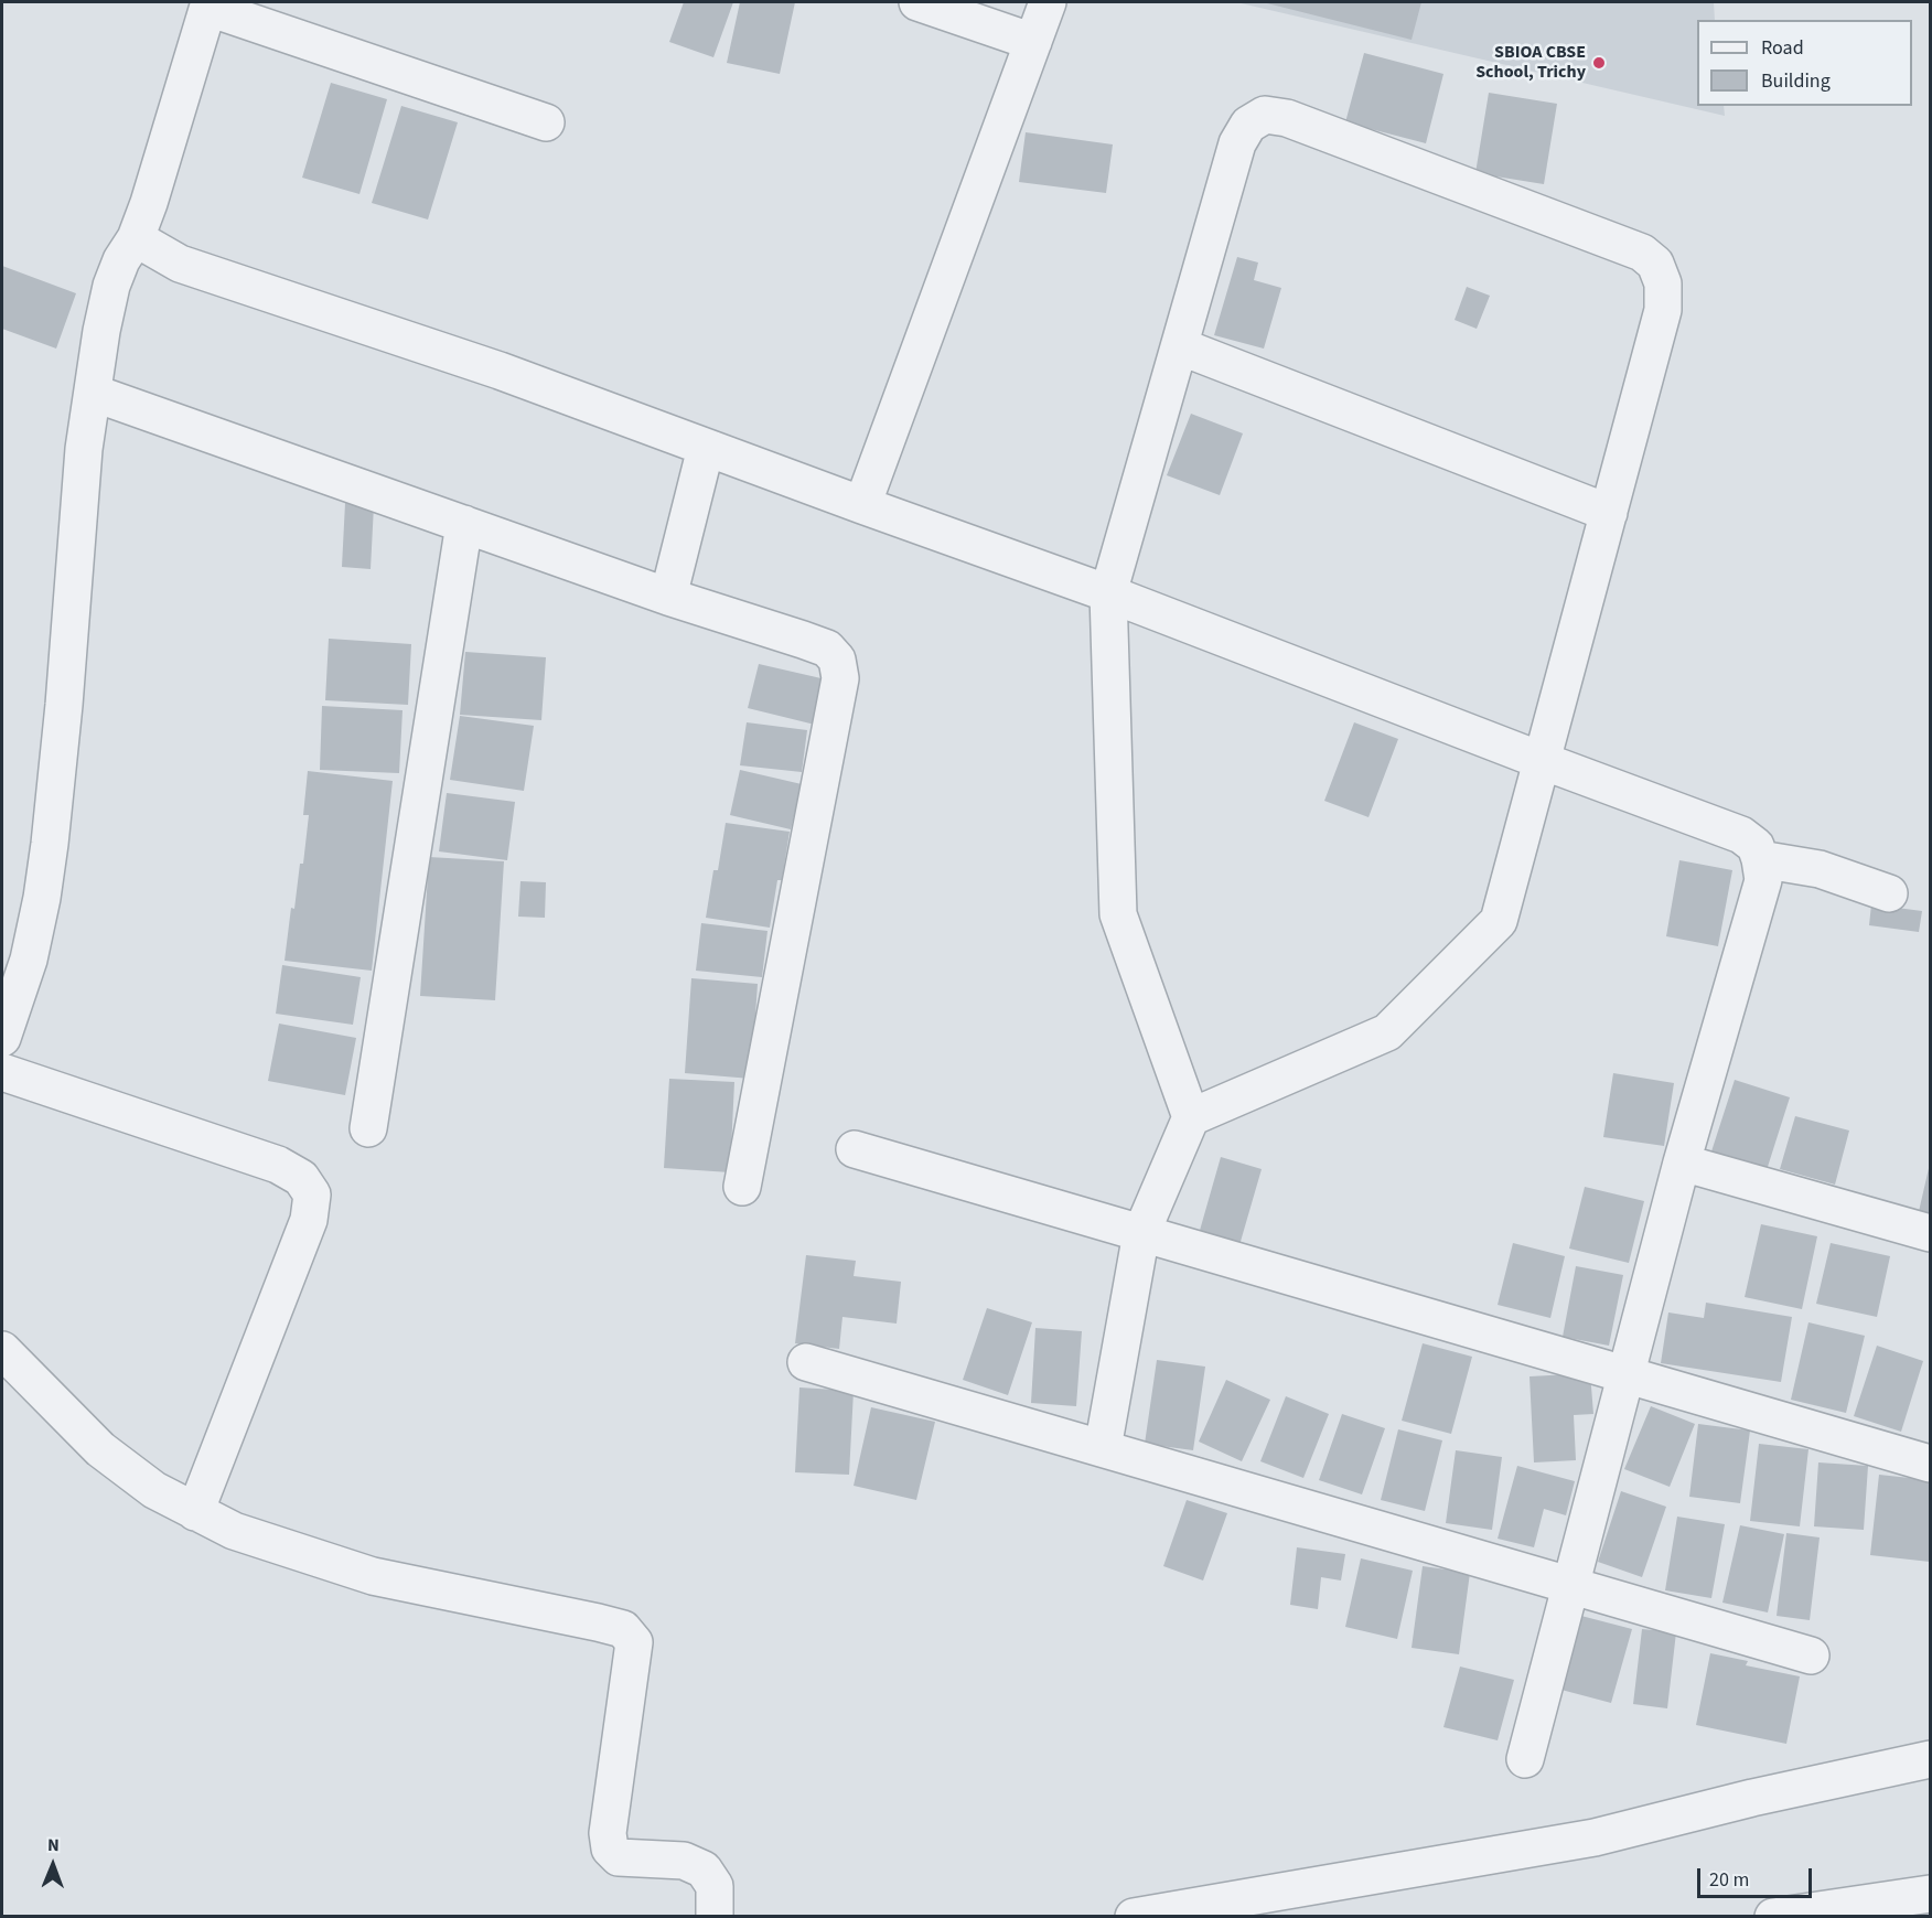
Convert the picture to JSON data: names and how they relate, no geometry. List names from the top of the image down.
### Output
{
  "places": ["SBIOA CBSE School, Trichy"],
  "legend": ["Road", "Building"],
  "scale_bar": "20 m",
  "north": "top"
}
